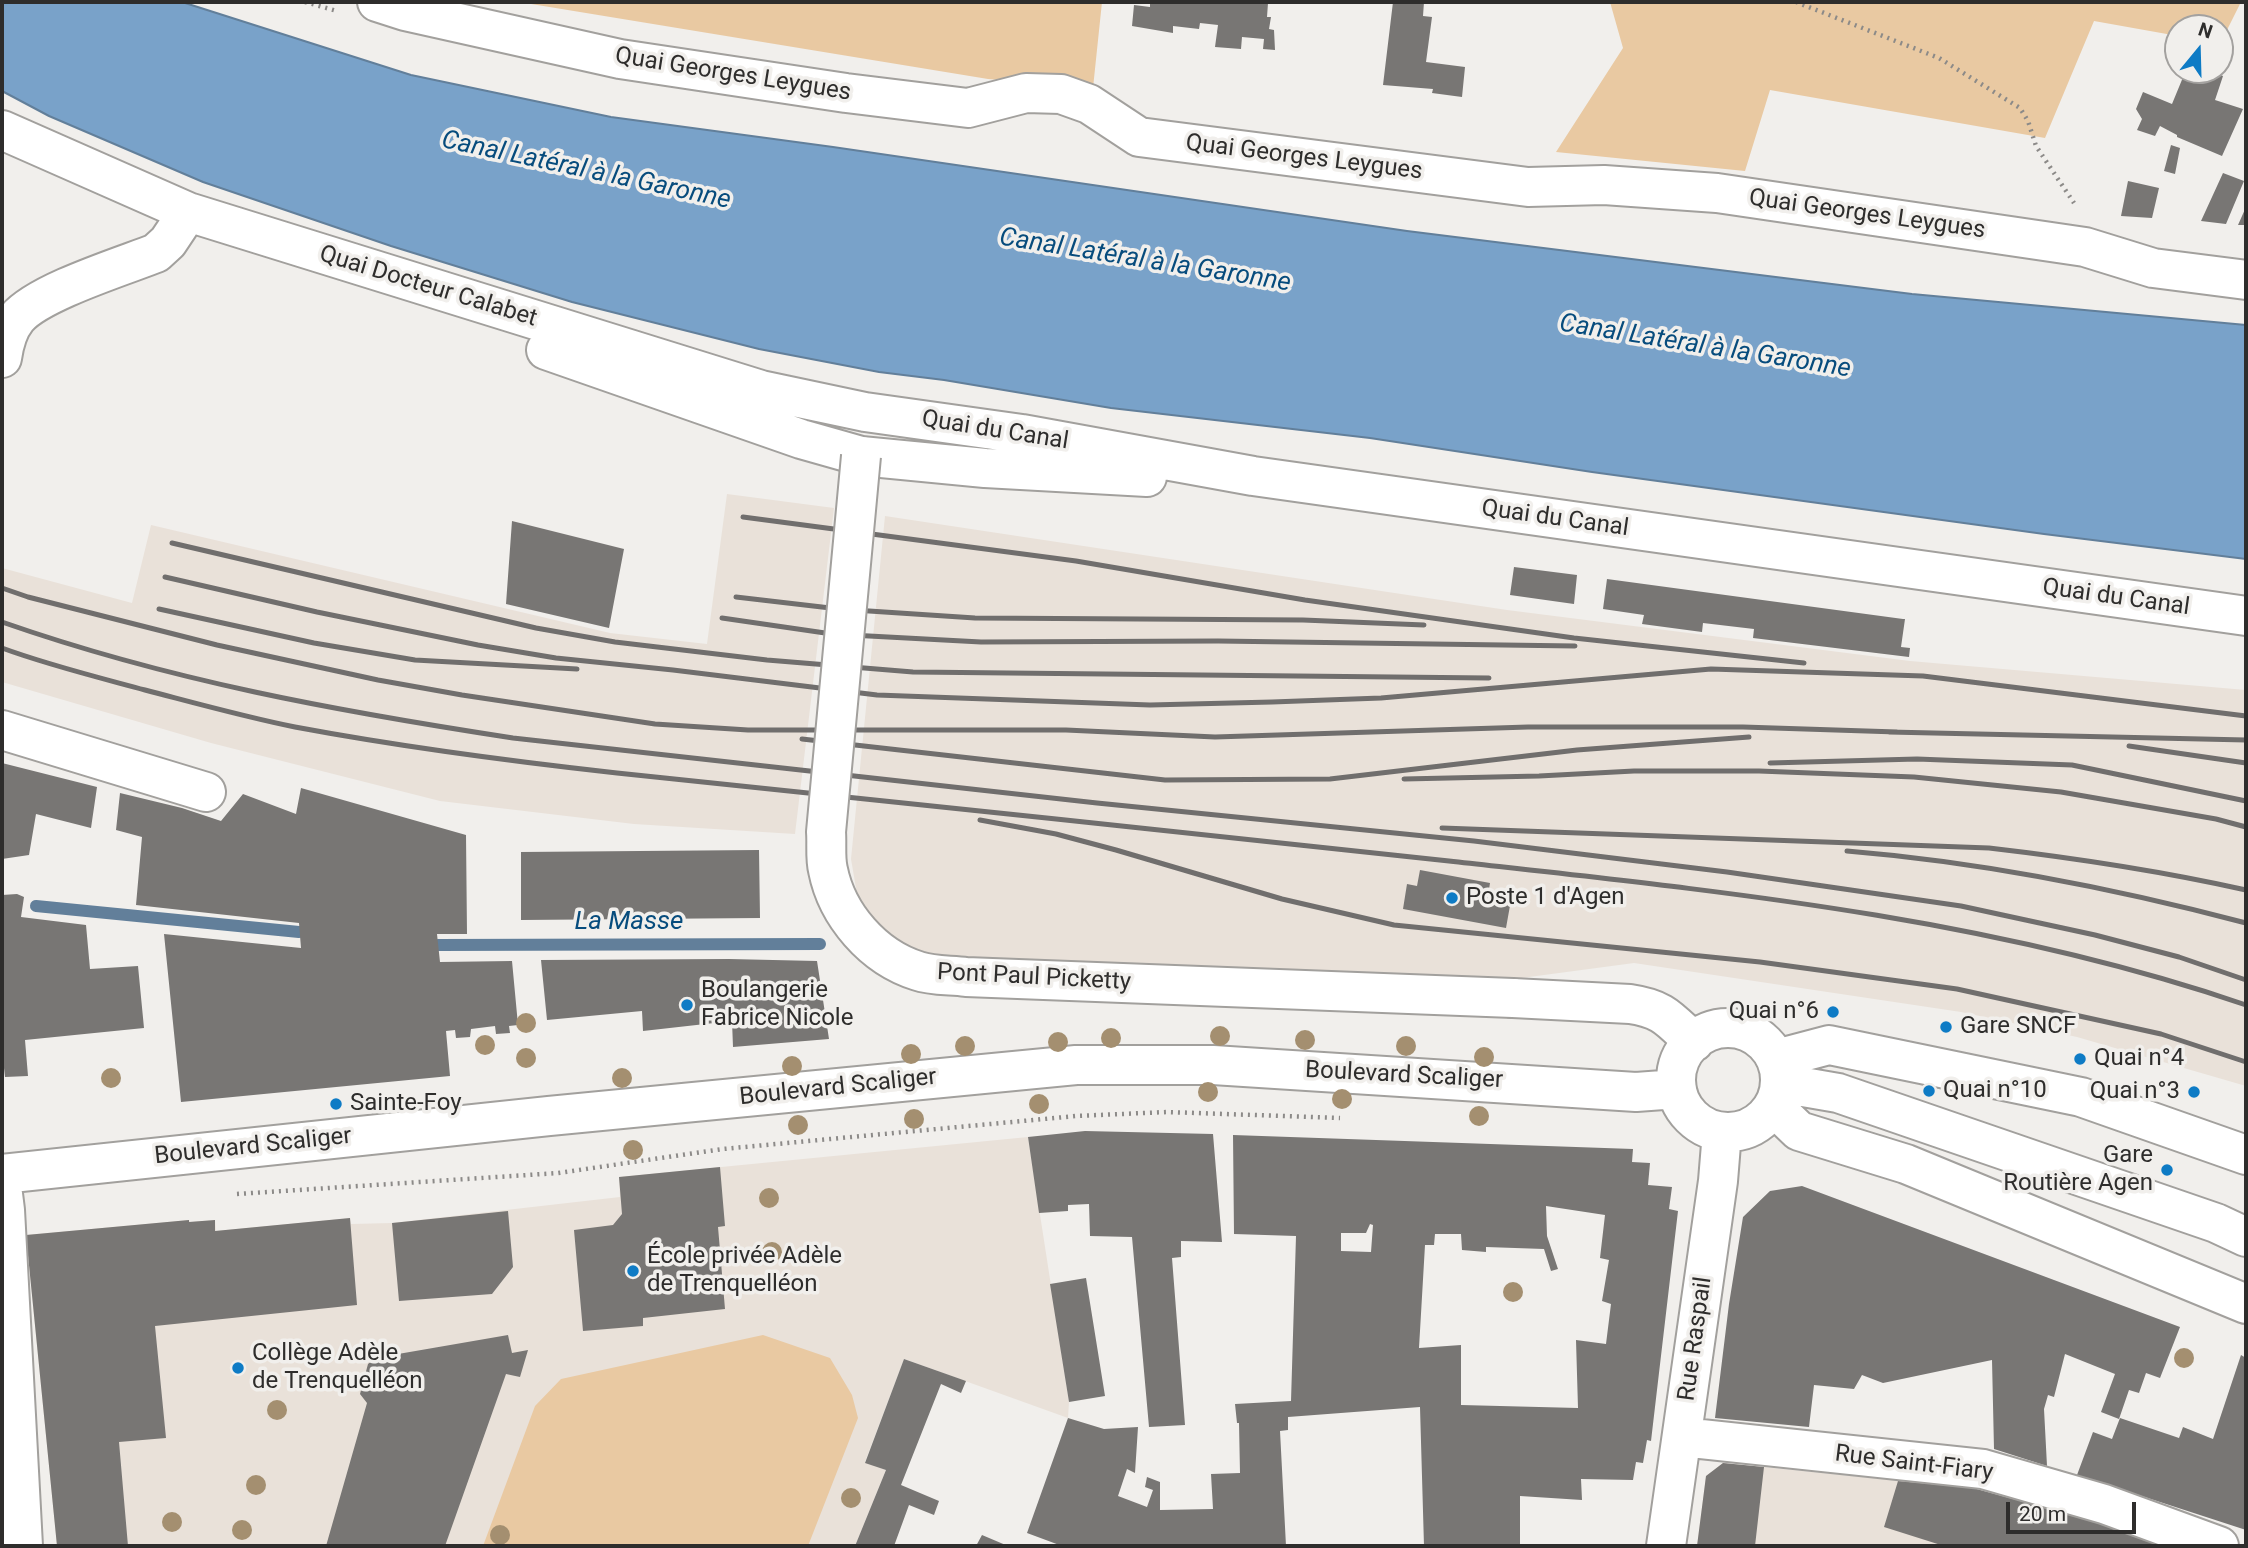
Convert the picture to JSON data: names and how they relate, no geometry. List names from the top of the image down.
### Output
{
  "streets": {
    "street": [
      "Quai Georges Leygues",
      "Quai Docteur Calabet",
      "Quai du Canal",
      "Pont Paul Picketty",
      "Boulevard Scaliger",
      "Rue Raspail",
      "Rue Saint-Fiary"
    ]
  },
  "crossings": [
    ["Quai Docteur Calabet", "Quai du Canal"],
    ["Pont Paul Picketty", "Boulevard Scaliger"],
    ["Pont Paul Picketty", "Rue Raspail"],
    ["Boulevard Scaliger", "Rue Raspail"],
    ["Rue Raspail", "Rue Saint-Fiary"]
  ],
  "water": ["Canal Latéral à la Garonne", "La Masse"],
  "places": [
    "Poste 1 d'Agen",
    "Boulangerie Fabrice Nicole",
    "Quai n°6",
    "Gare SNCF",
    "Quai n°4",
    "Quai n°10",
    "Quai n°3",
    "Sainte-Foy",
    "Gare Routière Agen",
    "École privée Adèle de Trenquelléon",
    "Collège Adèle de Trenquelléon"
  ],
  "scale_bar": "20 m",
  "north": "top"
}
